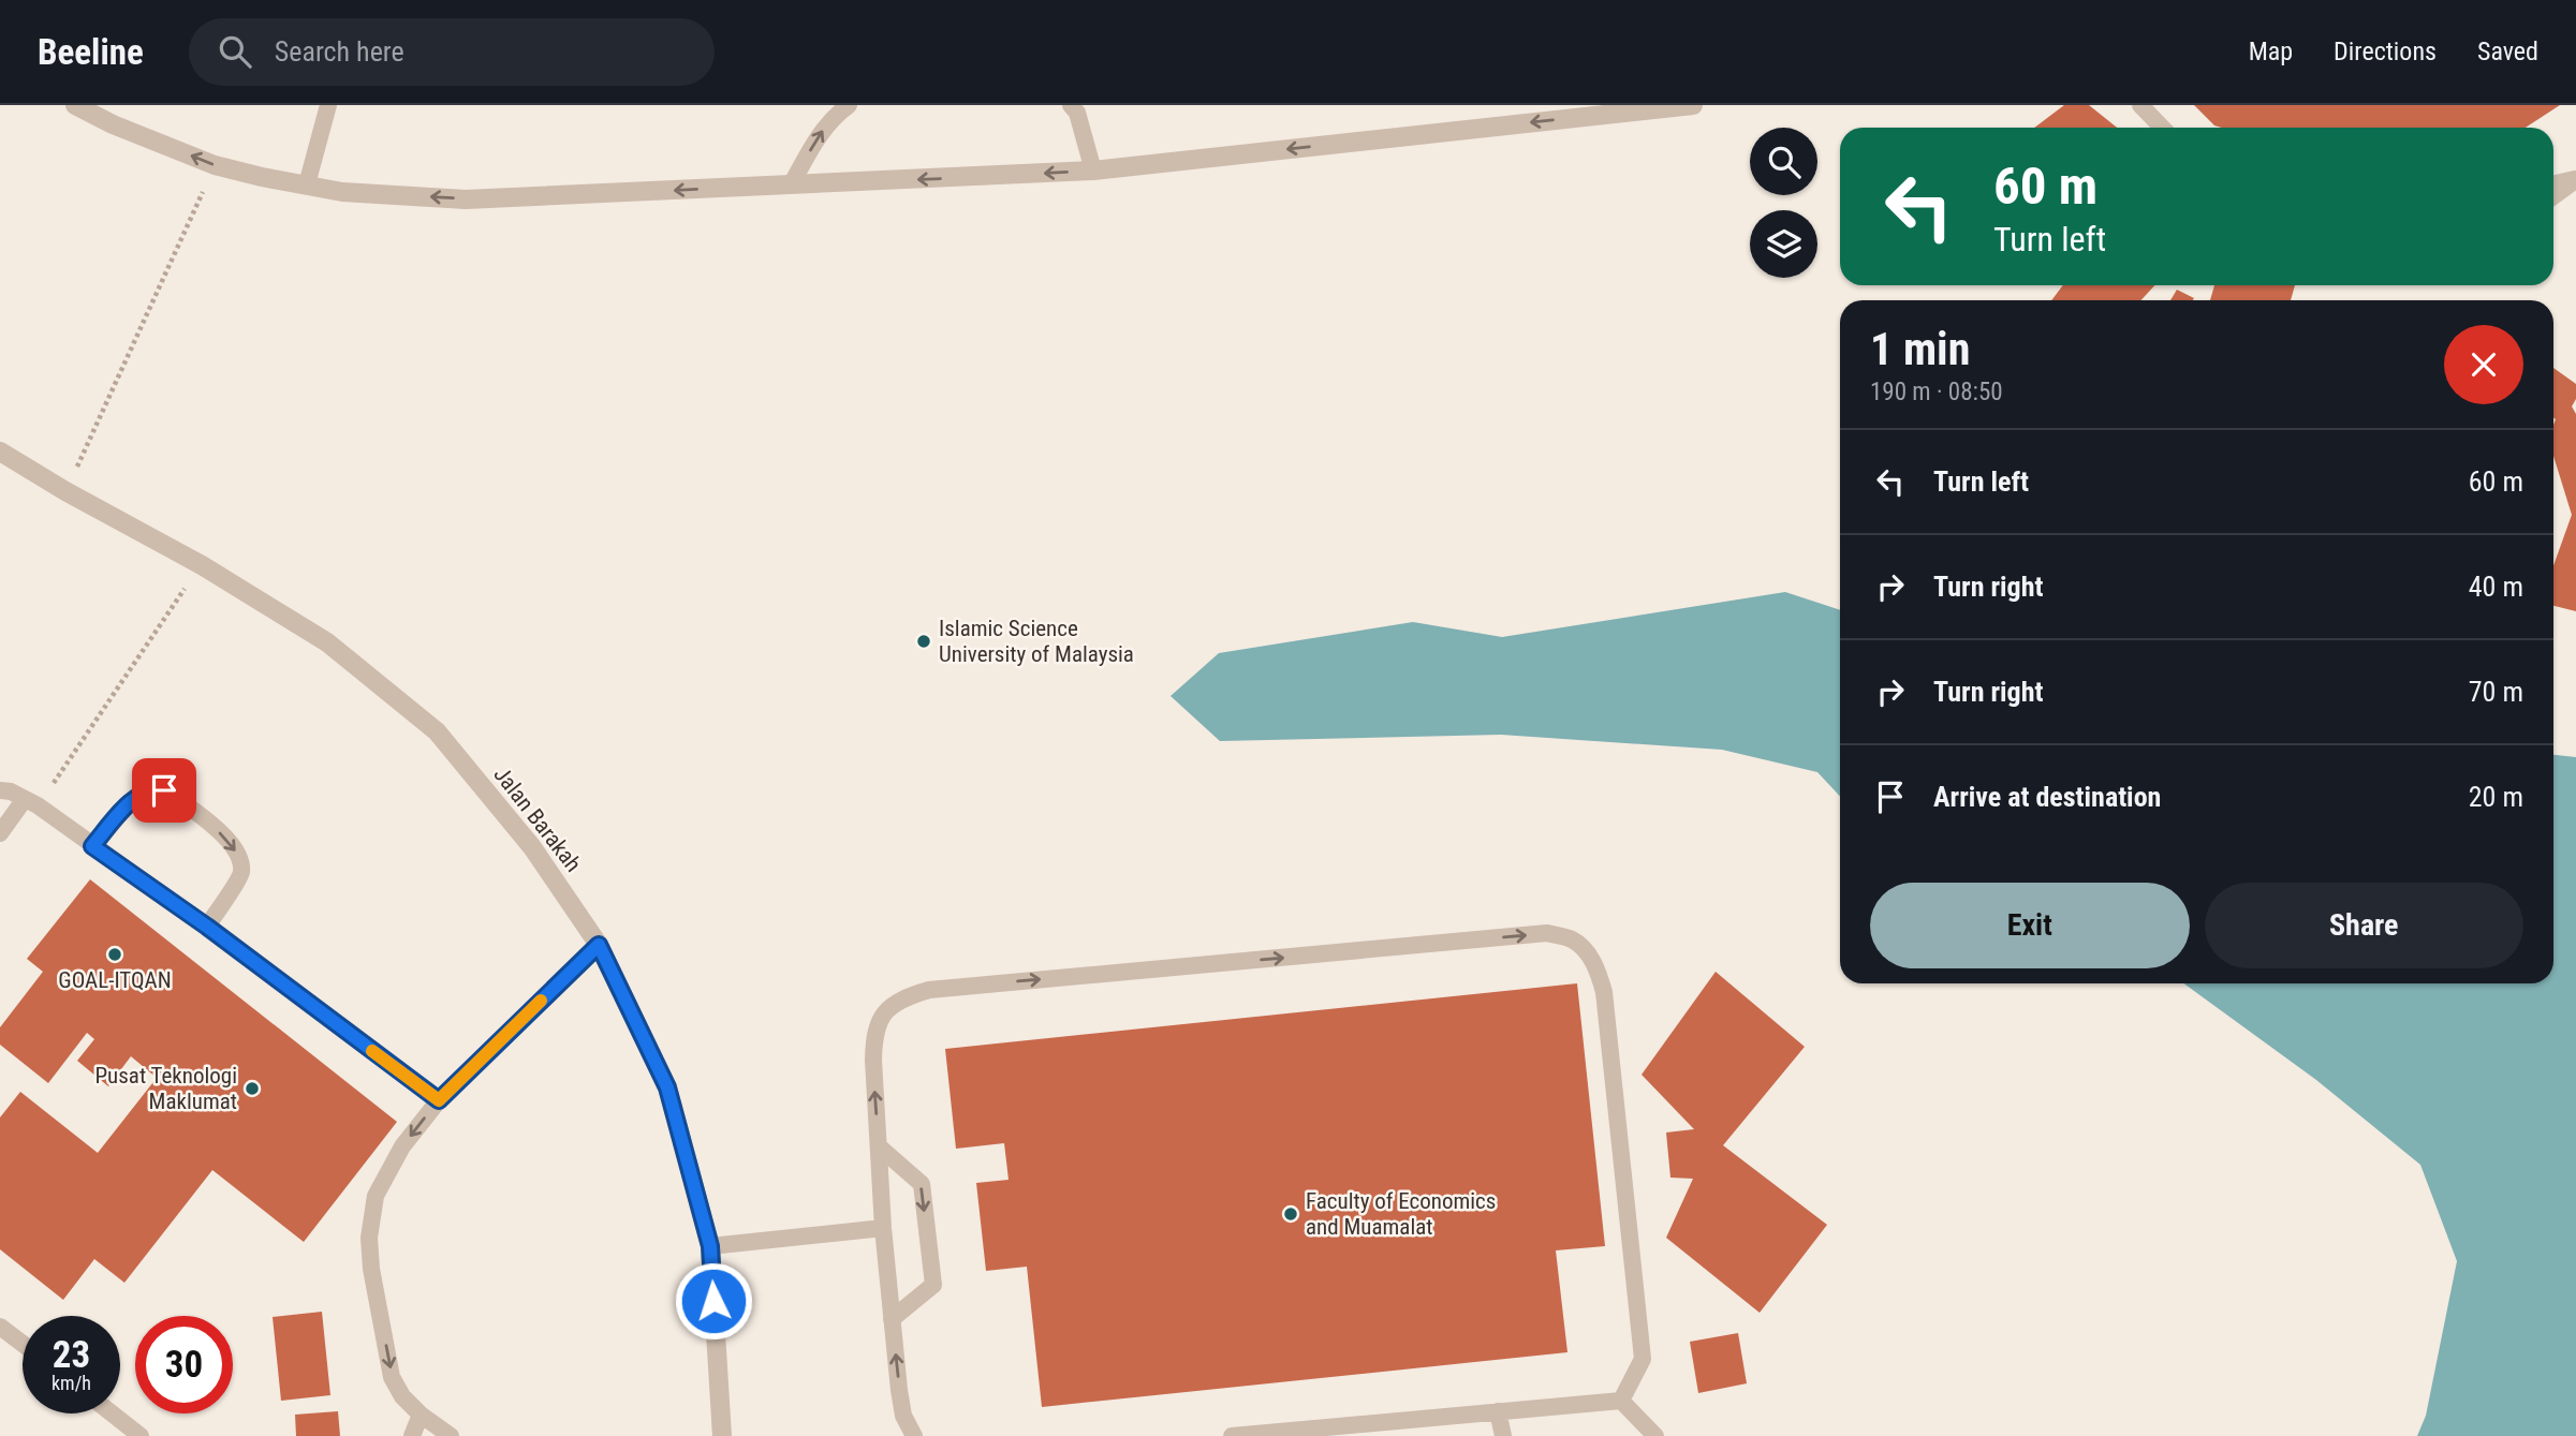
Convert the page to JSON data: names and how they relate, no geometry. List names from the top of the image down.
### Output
{
  "streets": {
    "street": ["Jalan Barakah"]
  },
  "places": [
    "Islamic Science University of Malaysia",
    "GOAL-ITQAN",
    "Pusat Teknologi Maklumat",
    "Faculty of Economics and Muamalat"
  ],
  "page": {
    "header": "Beeline",
    "search": "Search here",
    "nav": ["Map", "Directions", "Saved"],
    "turn": ["60 m", "Turn left"],
    "heading": ["1 min", "190 m · 08:50"],
    "list": [
      {
        "name": "Turn left",
        "value": "60 m"
      },
      {
        "name": "Turn right",
        "value": "40 m"
      },
      {
        "name": "Turn right",
        "value": "70 m"
      },
      {
        "name": "Arrive at destination",
        "value": "20 m"
      }
    ],
    "buttons": ["Exit", "Share"],
    "speed": "23 km/h",
    "limit": "30"
  }
}
